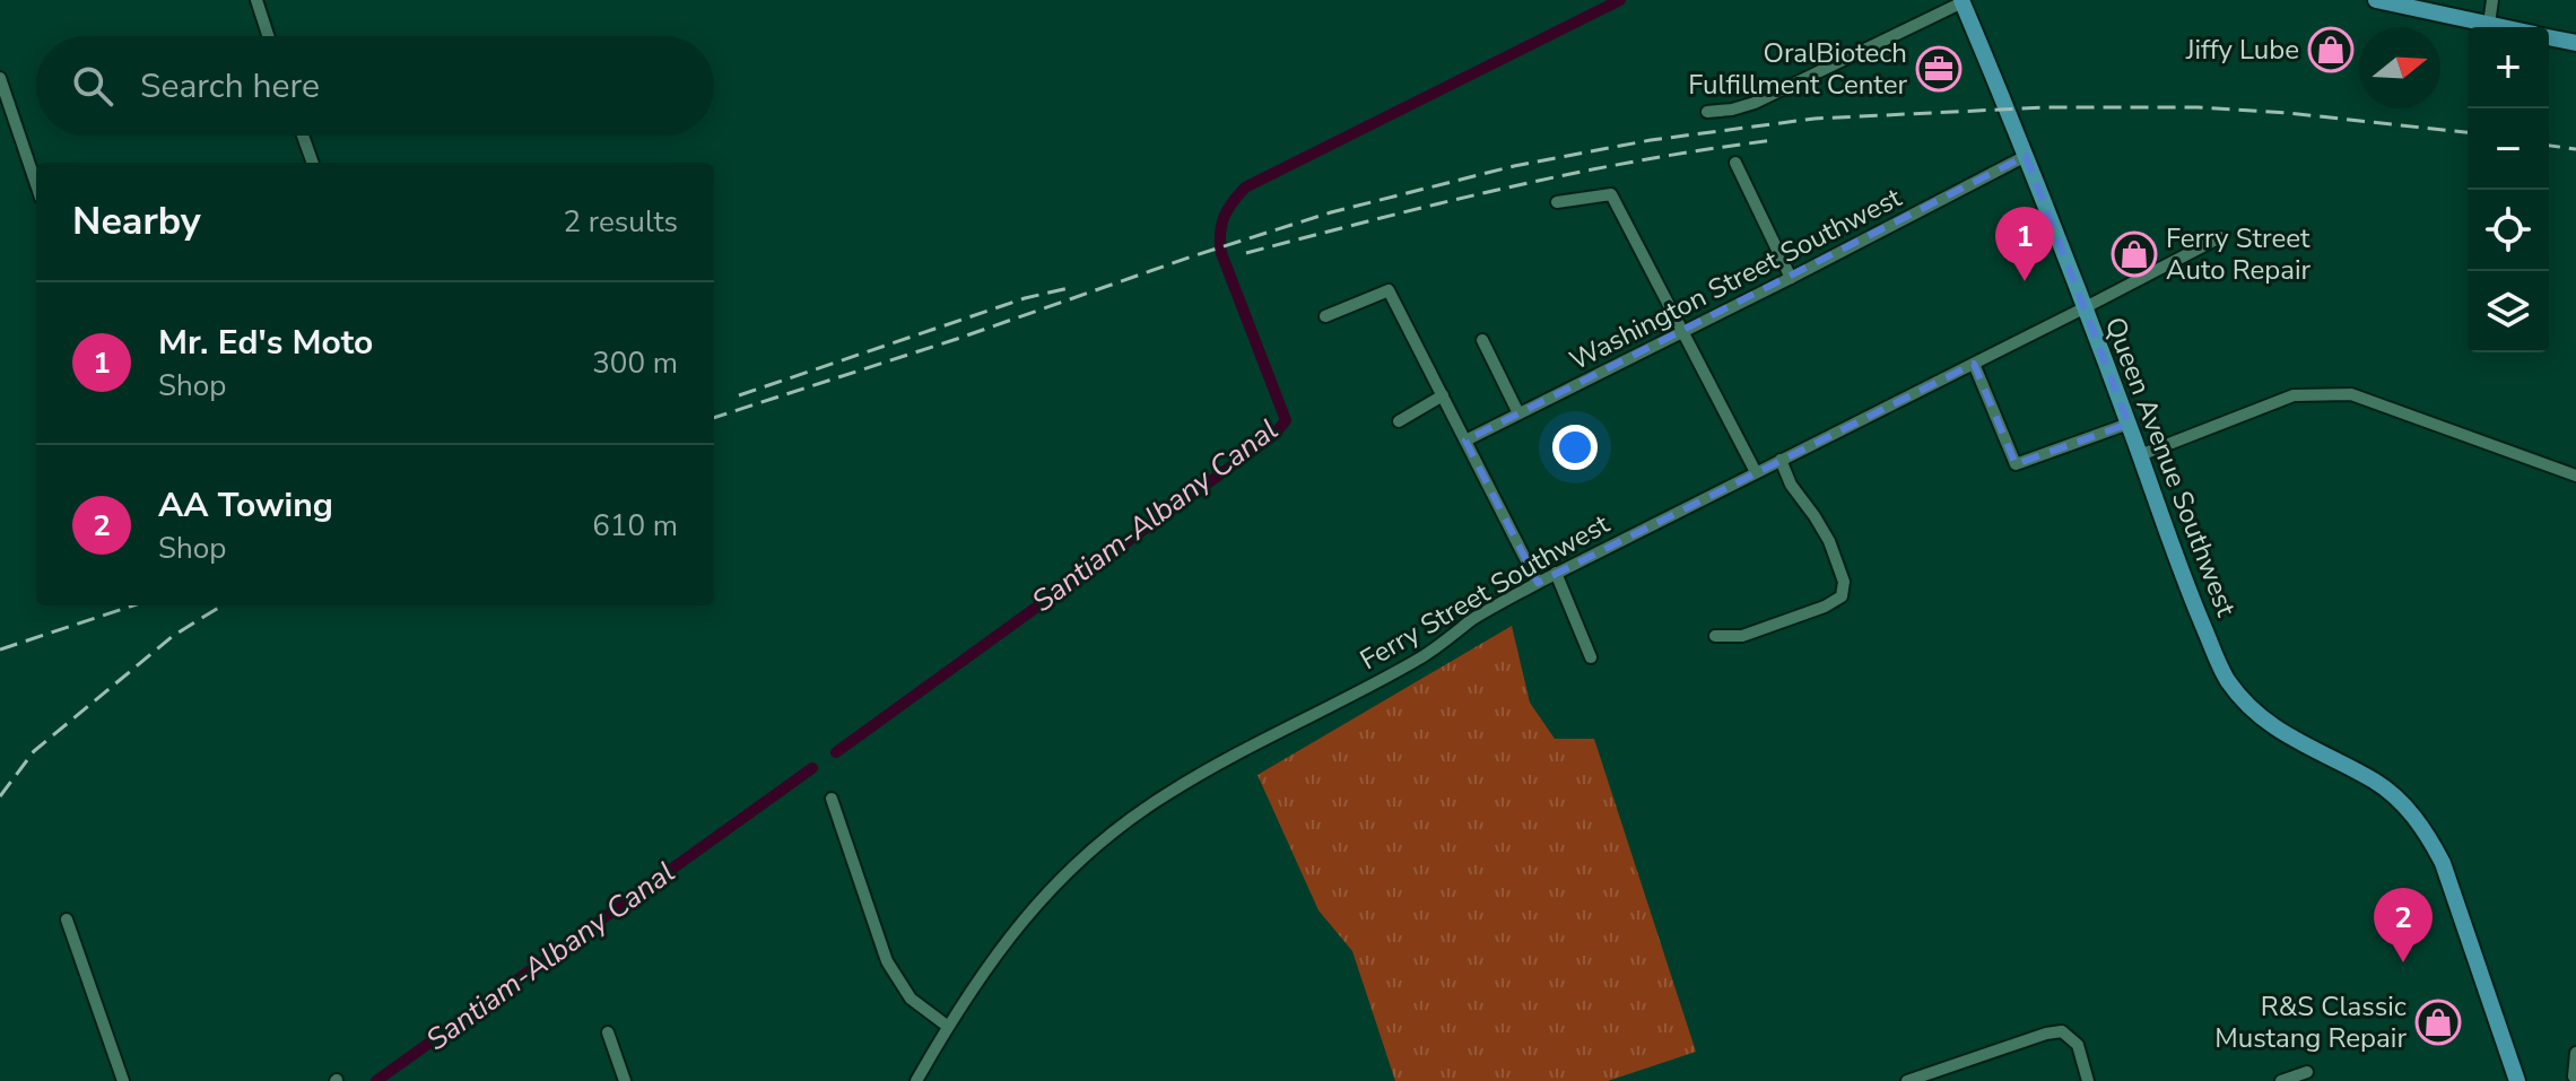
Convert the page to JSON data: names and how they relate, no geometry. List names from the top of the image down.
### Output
{
  "streets": {
    "main road": ["Queen Avenue Southwest"],
    "street": ["Washington Street Southwest", "Ferry Street Southwest"]
  },
  "crossings": [
    ["Washington Street Southwest", "Queen Avenue Southwest"],
    ["Queen Avenue Southwest", "Ferry Street Southwest"]
  ],
  "water": ["Santiam-Albany Canal"],
  "places": {
    "shop": ["Jiffy Lube", "Ferry Street Auto Repair", "R&S Classic Mustang Repair"],
    "office": ["OralBiotech Fulfillment Center"]
  },
  "north": "right",
  "page": {
    "map_buttons": ["+", "−"],
    "search": "Search here",
    "heading": ["Nearby", "2 results"],
    "pins": ["1", "2"],
    "list": [
      {
        "mark": "1",
        "name": "Mr. Ed's Moto",
        "note": "Shop",
        "value": "300 m"
      },
      {
        "mark": "2",
        "name": "AA Towing",
        "note": "Shop",
        "value": "610 m"
      }
    ]
  }
}
